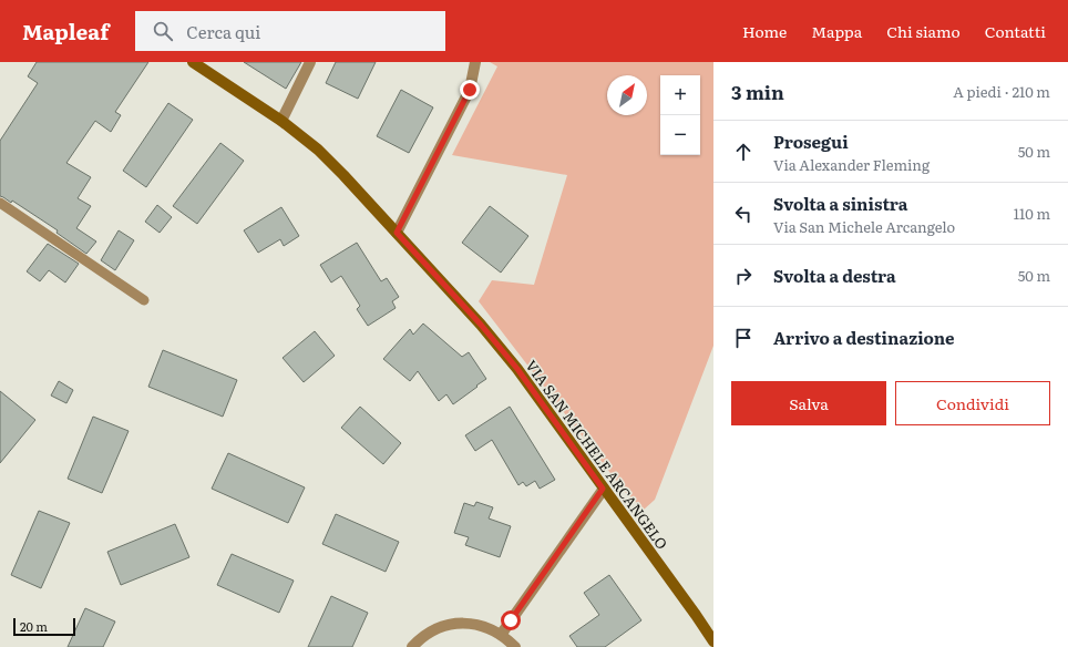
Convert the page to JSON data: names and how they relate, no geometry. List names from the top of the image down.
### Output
{
  "streets": {
    "main road": ["VIA SAN MICHELE ARCANGELO"]
  },
  "scale_bar": "20 m",
  "north": "top right",
  "page": {
    "header": "Mapleaf",
    "search": "Cerca qui",
    "nav": [
      "Home",
      "Mappa",
      "Chi siamo",
      "Contatti"
    ],
    "heading": ["3 min", "A piedi · 210 m"],
    "map_buttons": ["+", "−"],
    "list": [
      ["Prosegui", "Via Alexander Fleming", "50 m"],
      ["Svolta a sinistra", "Via San Michele Arcangelo", "110 m"],
      ["Svolta a destra", "50 m"],
      "Arrivo a destinazione"
    ],
    "buttons": ["Salva", "Condividi"],
    "scale": "20 m"
  }
}
